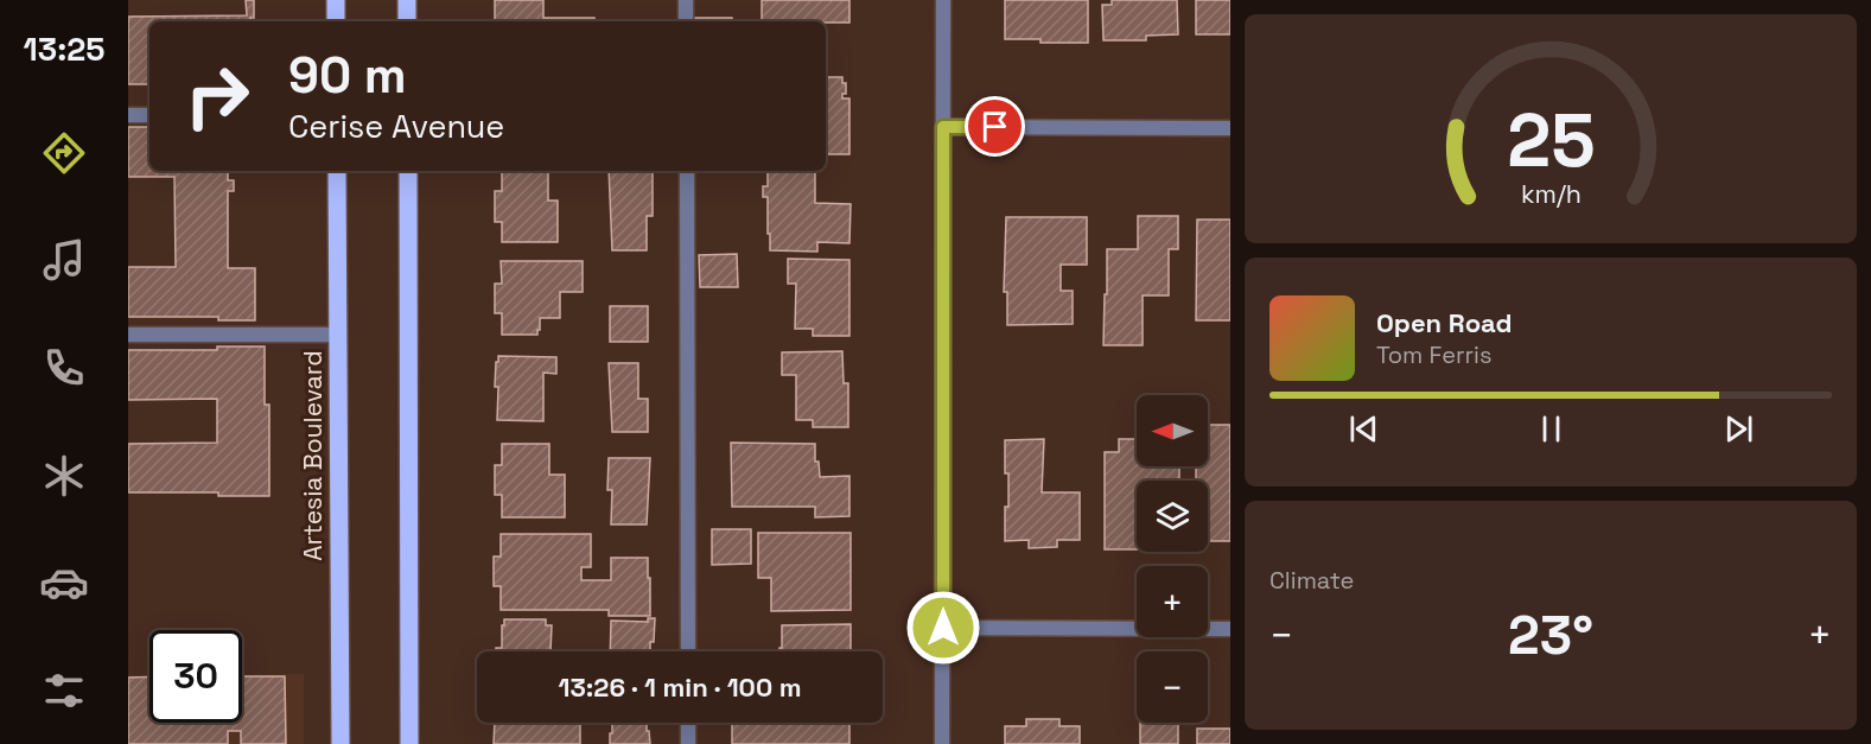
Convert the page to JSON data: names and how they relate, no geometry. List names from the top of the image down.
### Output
{
  "streets": {
    "main road": ["Artesia Boulevard"]
  },
  "north": "left",
  "page": {
    "tabs": "13:25",
    "turn": ["90 m", "Cerise Avenue"],
    "song": ["Open Road", "Tom Ferris"],
    "map_buttons": ["+", "−"],
    "tile": "Climate",
    "heat": ["−", "23°", "+"],
    "limit": "30",
    "trip": "13:26 · 1 min · 100 m",
    "gauge": ["25", "km/h"]
  }
}
